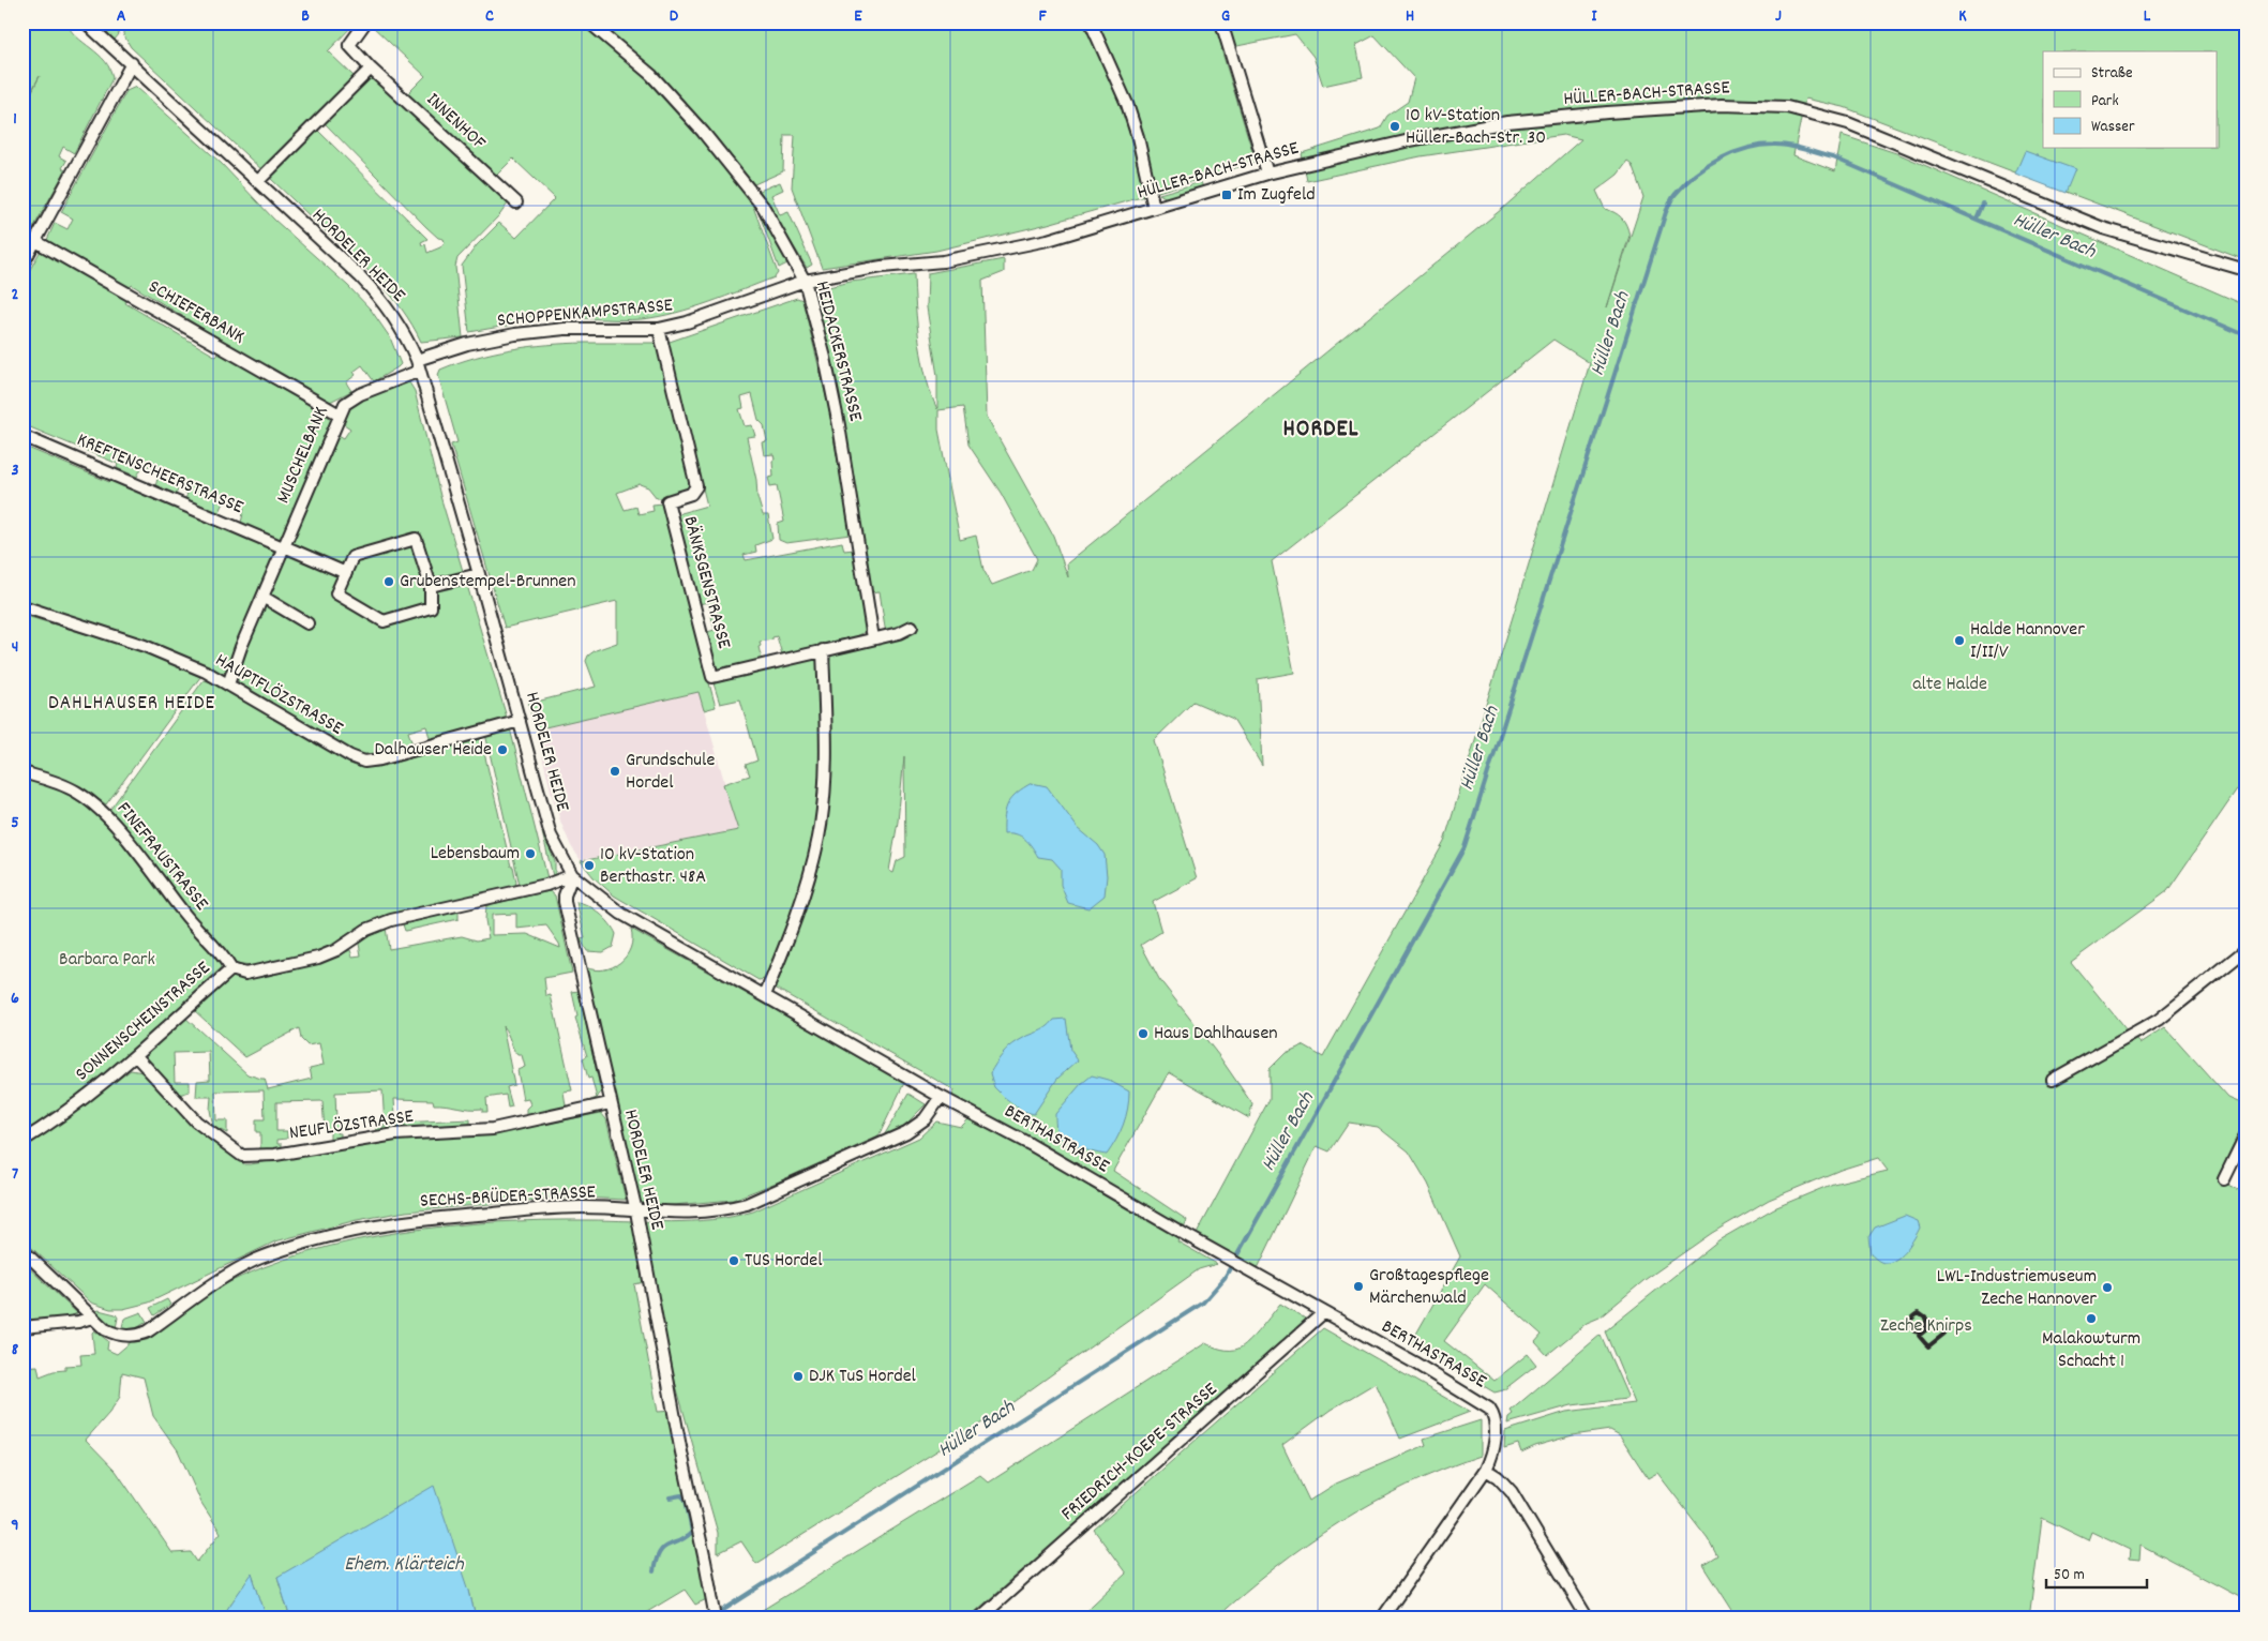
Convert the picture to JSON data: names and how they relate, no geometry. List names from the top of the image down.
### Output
{
  "streets": {
    "street": [
      "HÜLLER-BACH-STRASSE",
      "INNENHOF",
      "HORDELER HEIDE",
      "SCHIEFERBANK",
      "SCHOPPENKAMPSTRASSE",
      "HEIDACKERSTRASSE",
      "MUSCHELBANK",
      "KREFTENSCHEERSTRASSE",
      "BÄNKSGENSTRASSE",
      "HAUPTFLÖZSTRASSE",
      "FINEFRAUSTRASSE",
      "SONNENSCHEINSTRASSE",
      "NEUFLÖZSTRASSE",
      "BERTHASTRASSE",
      "SECHS-BRÜDER-STRASSE",
      "FRIEDRICH-KOEPE-STRASSE"
    ]
  },
  "crossings": [
    ["HÜLLER-BACH-STRASSE", "SCHOPPENKAMPSTRASSE"],
    ["HORDELER HEIDE", "SCHOPPENKAMPSTRASSE"],
    ["HORDELER HEIDE", "MUSCHELBANK"],
    ["HORDELER HEIDE", "HAUPTFLÖZSTRASSE"],
    ["HORDELER HEIDE", "SONNENSCHEINSTRASSE"],
    ["HORDELER HEIDE", "NEUFLÖZSTRASSE"],
    ["HORDELER HEIDE", "BERTHASTRASSE"],
    ["HORDELER HEIDE", "SECHS-BRÜDER-STRASSE"],
    ["SCHIEFERBANK", "MUSCHELBANK"],
    ["SCHOPPENKAMPSTRASSE", "HEIDACKERSTRASSE"],
    ["SCHOPPENKAMPSTRASSE", "MUSCHELBANK"],
    ["SCHOPPENKAMPSTRASSE", "BÄNKSGENSTRASSE"],
    ["MUSCHELBANK", "KREFTENSCHEERSTRASSE"],
    ["MUSCHELBANK", "HAUPTFLÖZSTRASSE"],
    ["FINEFRAUSTRASSE", "SONNENSCHEINSTRASSE"],
    ["SONNENSCHEINSTRASSE", "NEUFLÖZSTRASSE"],
    ["SONNENSCHEINSTRASSE", "BERTHASTRASSE"],
    ["BERTHASTRASSE", "SECHS-BRÜDER-STRASSE"],
    ["BERTHASTRASSE", "FRIEDRICH-KOEPE-STRASSE"]
  ],
  "districts": ["HORDEL", "DAHLHAUSER HEIDE"],
  "water": ["Hüller Bach", "Ehem. Klärteich"],
  "parks": ["alte Halde", "Barbara Park", "Zeche Knirps"],
  "places": {
    "other": [
      "10 kV-Station Hüller-Bach-Str. 30",
      "Grubenstempel-Brunnen",
      "Halde Hannover I/II/V",
      "Dalhauser Heide",
      "Grundschule Hordel",
      "Lebensbaum",
      "10 kV-Station Berthastr. 48A",
      "Haus Dahlhausen",
      "TUS Hordel",
      "Großtagespflege Märchenwald",
      "LWL-Industriemuseum Zeche Hannover",
      "Malakowturm Schacht 1",
      "DJK TuS Hordel"
    ],
    "transit": ["Im Zugfeld"]
  },
  "legend": ["Straße", "Park", "Wasser"],
  "scale_bar": "50 m",
  "grid": {
    "columns": [
      "A",
      "B",
      "C",
      "D",
      "E",
      "F",
      "G",
      "H",
      "I",
      "J",
      "K",
      "L"
    ],
    "rows": [
      "1",
      "2",
      "3",
      "4",
      "5",
      "6",
      "7",
      "8",
      "9"
    ]
  }
}
